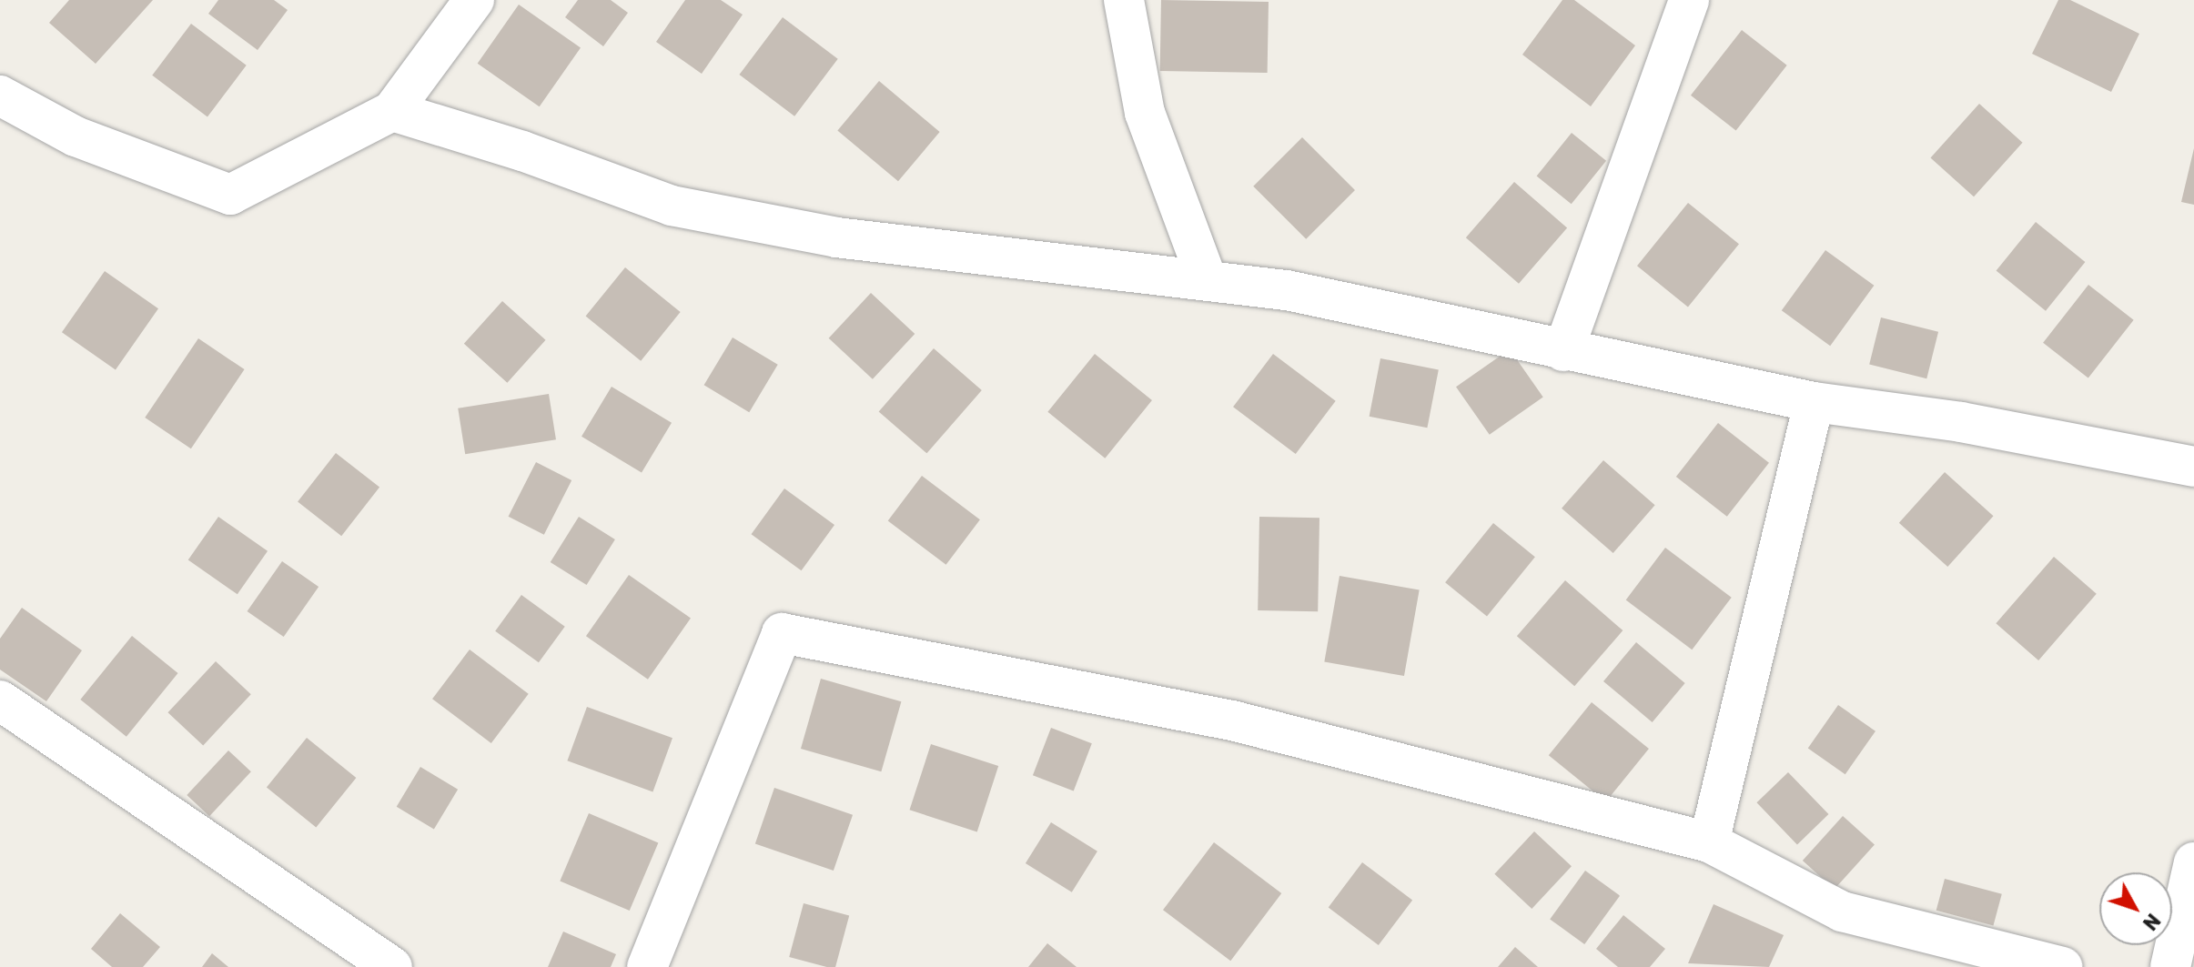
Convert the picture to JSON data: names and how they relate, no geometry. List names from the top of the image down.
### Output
{
  "north": "bottom right"
}
